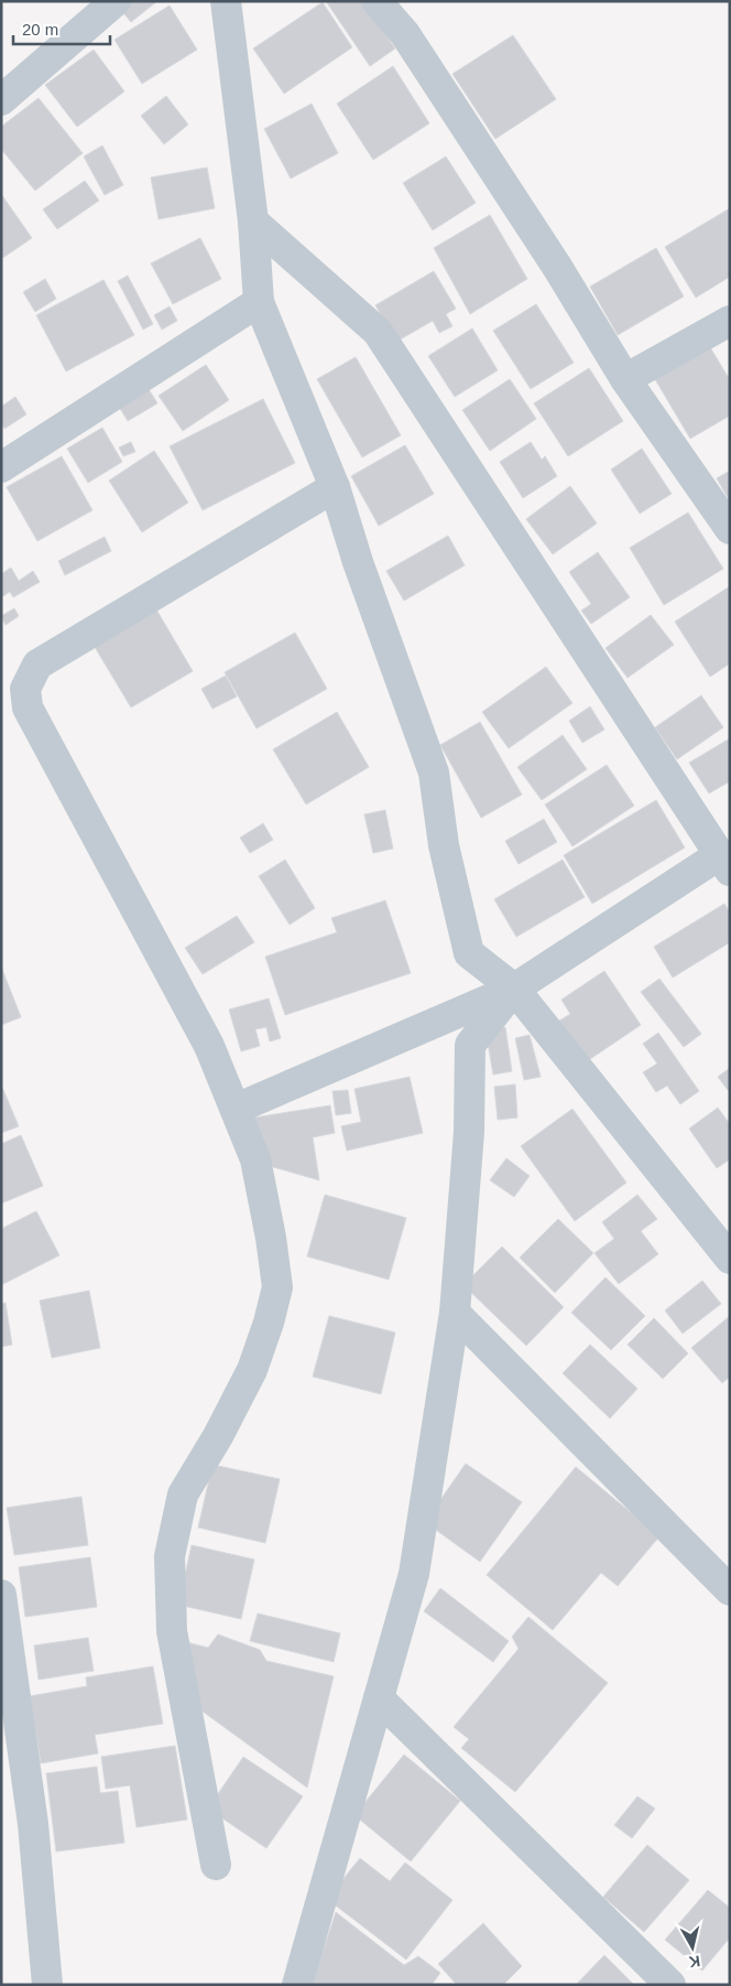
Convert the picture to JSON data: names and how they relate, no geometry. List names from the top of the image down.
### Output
{
  "scale_bar": "20 m",
  "north": "bottom"
}
